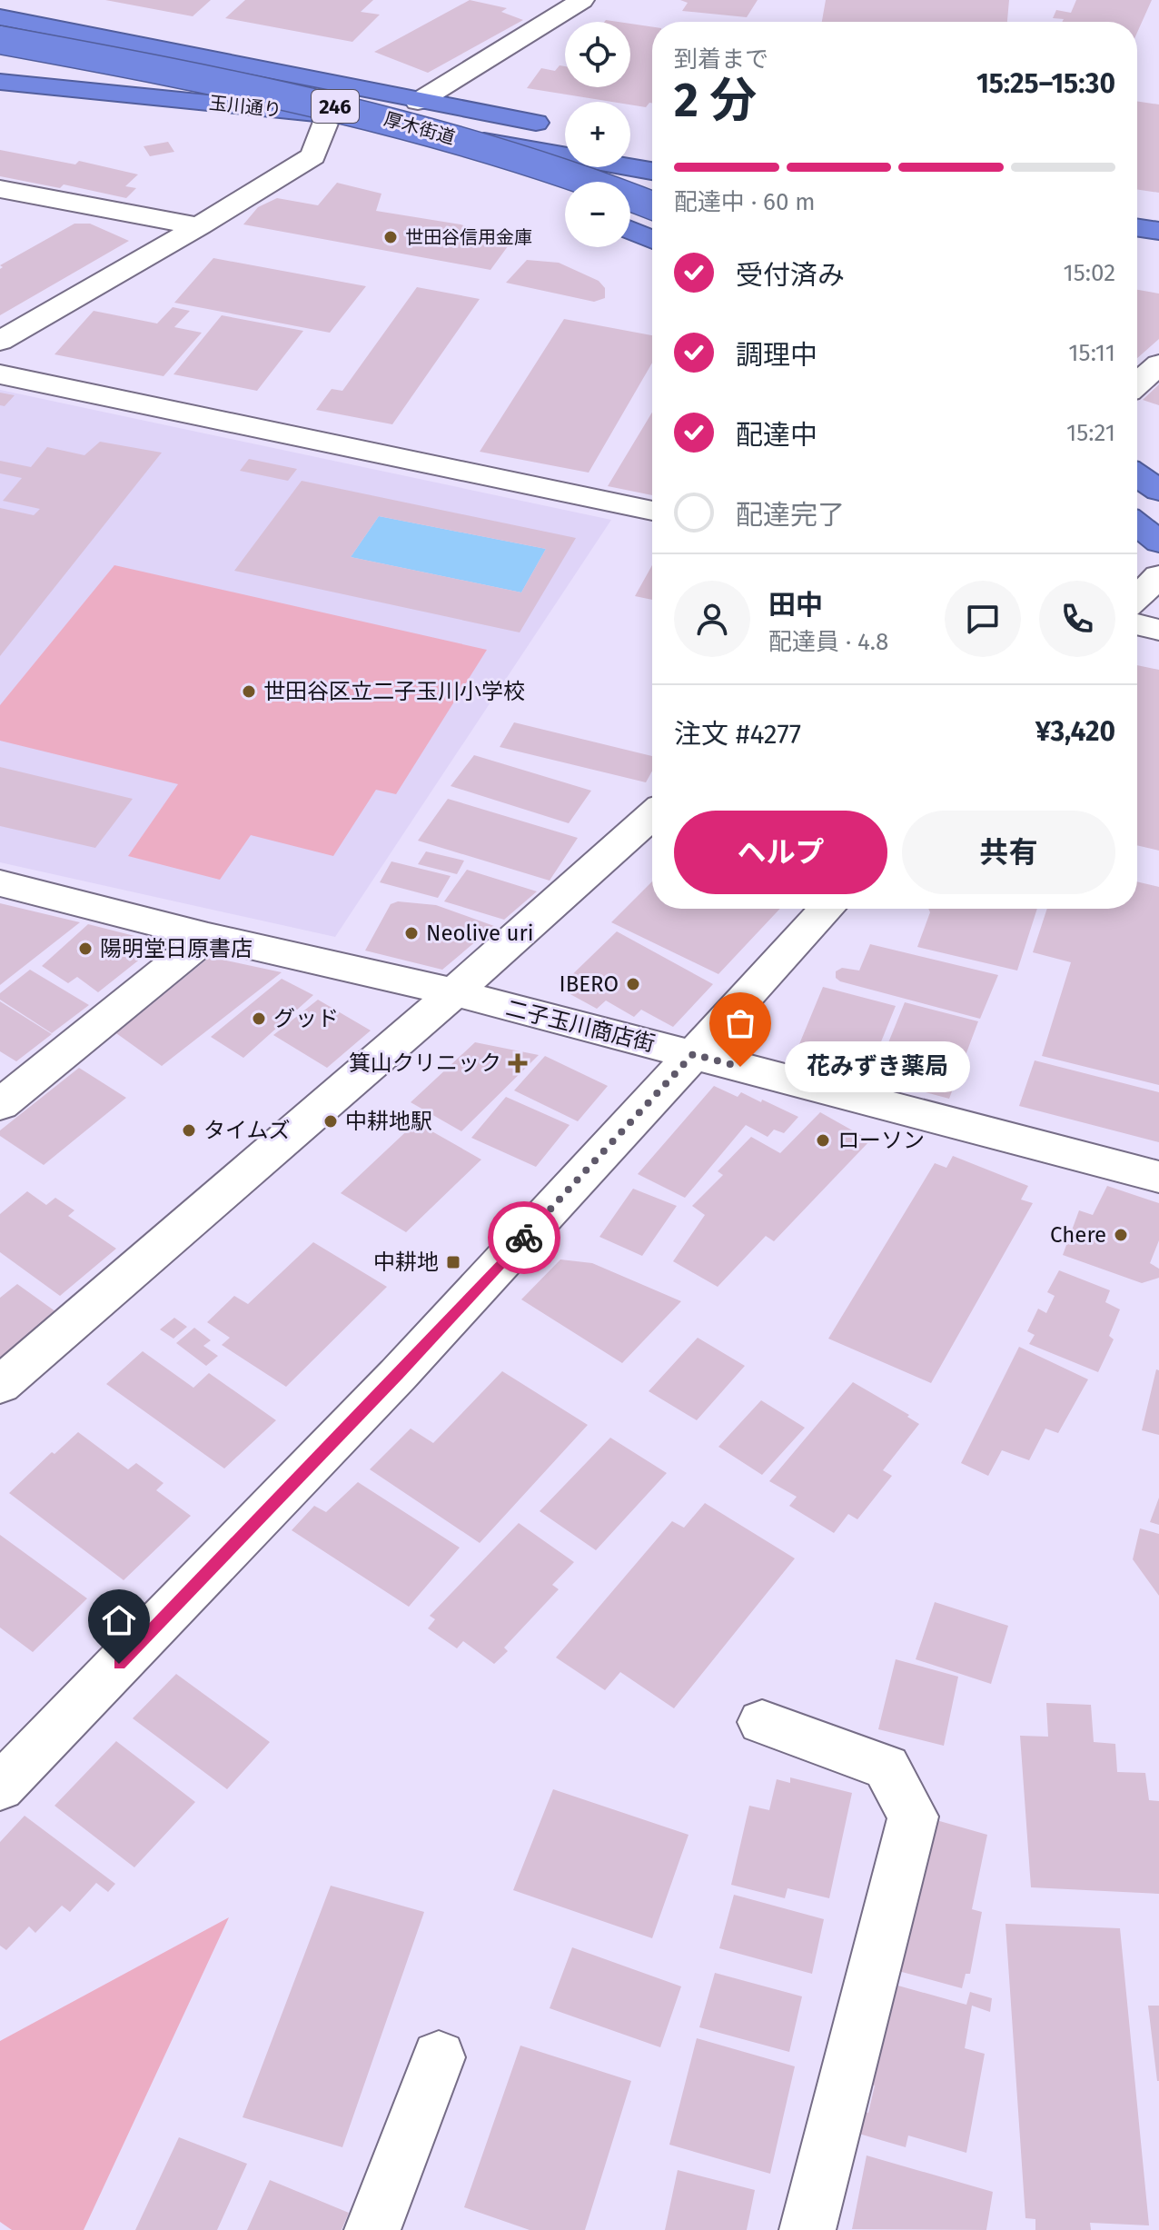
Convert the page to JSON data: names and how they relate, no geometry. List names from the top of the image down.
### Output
{
  "streets": {
    "highway": ["玉川通り", "246", "厚木街道"],
    "street": ["二子玉川商店街"]
  },
  "places": {
    "other": [
      "世田谷信用金庫",
      "世田谷区立二子玉川小学校",
      "Neolive uri",
      "陽明堂日原書店",
      "IBERO",
      "グッド",
      "花みずき薬局",
      "中耕地駅",
      "タイムズ",
      "ローソン",
      "Chere"
    ],
    "health": ["箕山クリニック"],
    "transit": ["中耕地"]
  },
  "page": {
    "map_buttons": ["+", "−"],
    "heading": ["2 分", "到着まで", "15:25–15:30"],
    "panel": [
      "田中",
      "配達員 · 4.8",
      "注文 #4277",
      "¥3,420"
    ],
    "bar": "配達中 · 60 m",
    "list": [
      ["受付済み", "15:02"],
      ["調理中", "15:11"],
      ["配達中", "15:21"],
      "配達完了"
    ],
    "buttons": ["ヘルプ", "共有"],
    "bubble": "花みずき薬局"
  }
}
